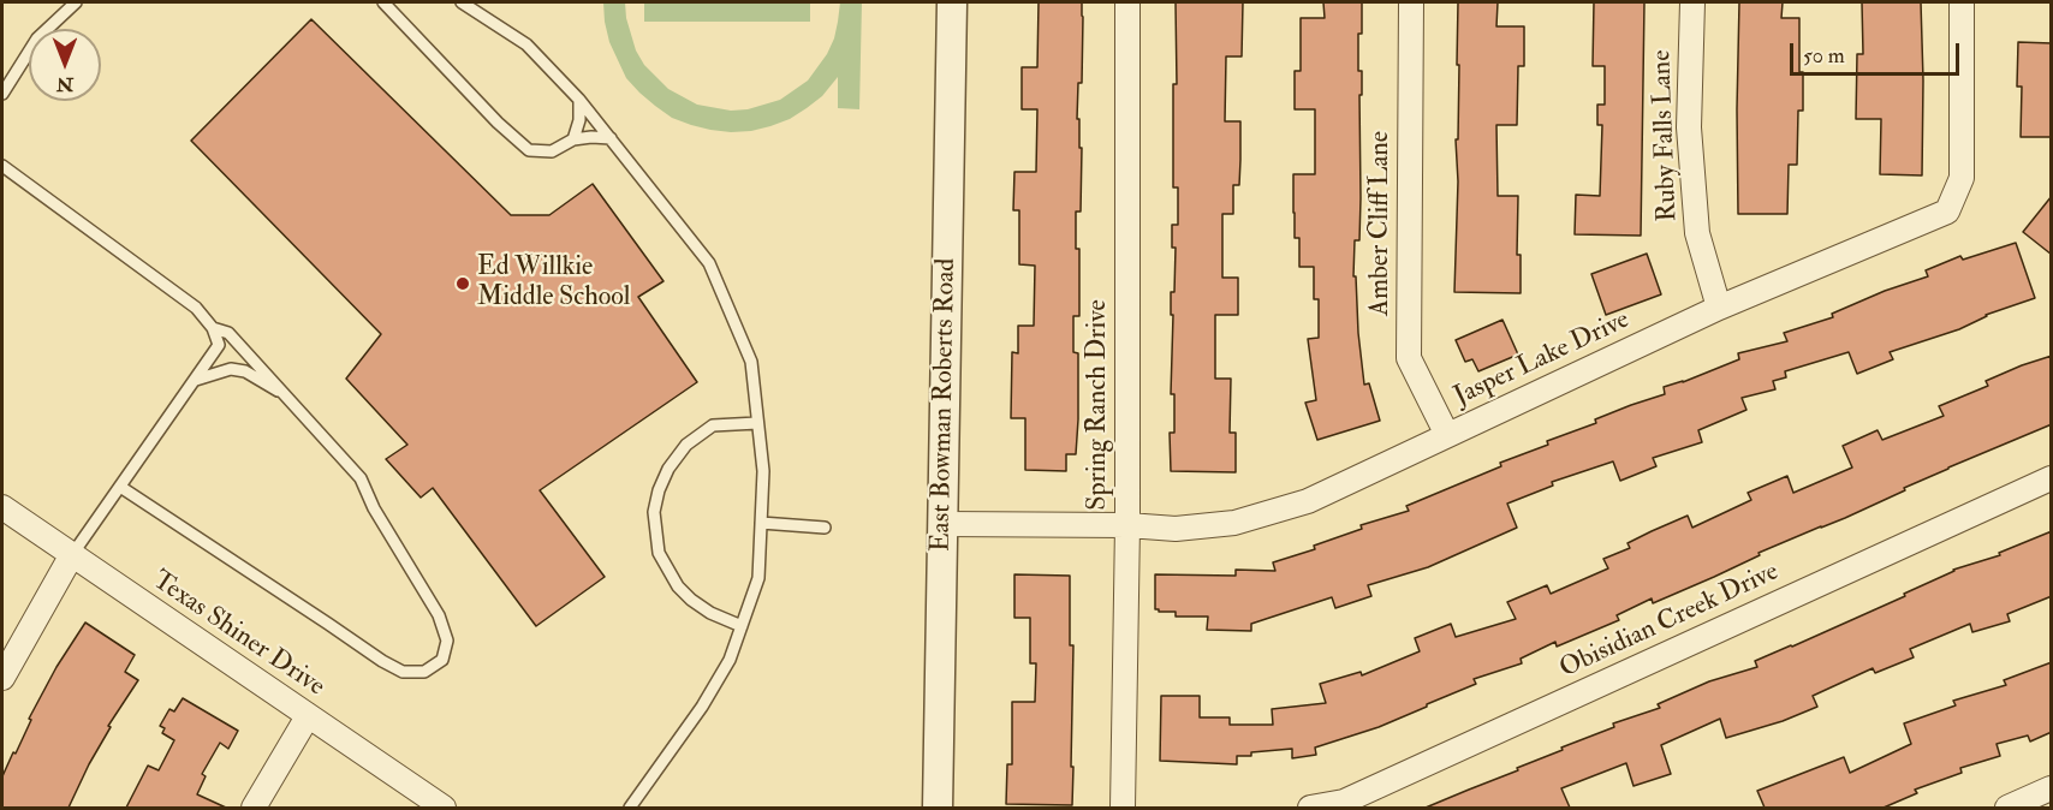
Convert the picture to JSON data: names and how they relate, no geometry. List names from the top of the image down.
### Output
{
  "streets": {
    "street": [
      "Ruby Falls Lane",
      "Amber Cliff Lane",
      "Jasper Lake Drive",
      "East Bowman Roberts Road",
      "Spring Ranch Drive",
      "Obisidian Creek Drive",
      "Texas Shiner Drive"
    ]
  },
  "crossings": [
    ["Ruby Falls Lane", "Jasper Lake Drive"],
    ["Amber Cliff Lane", "Jasper Lake Drive"],
    ["Jasper Lake Drive", "East Bowman Roberts Road"],
    ["Jasper Lake Drive", "Spring Ranch Drive"]
  ],
  "places": ["Ed Willkie Middle School"],
  "scale_bar": "50 m",
  "north": "bottom"
}
